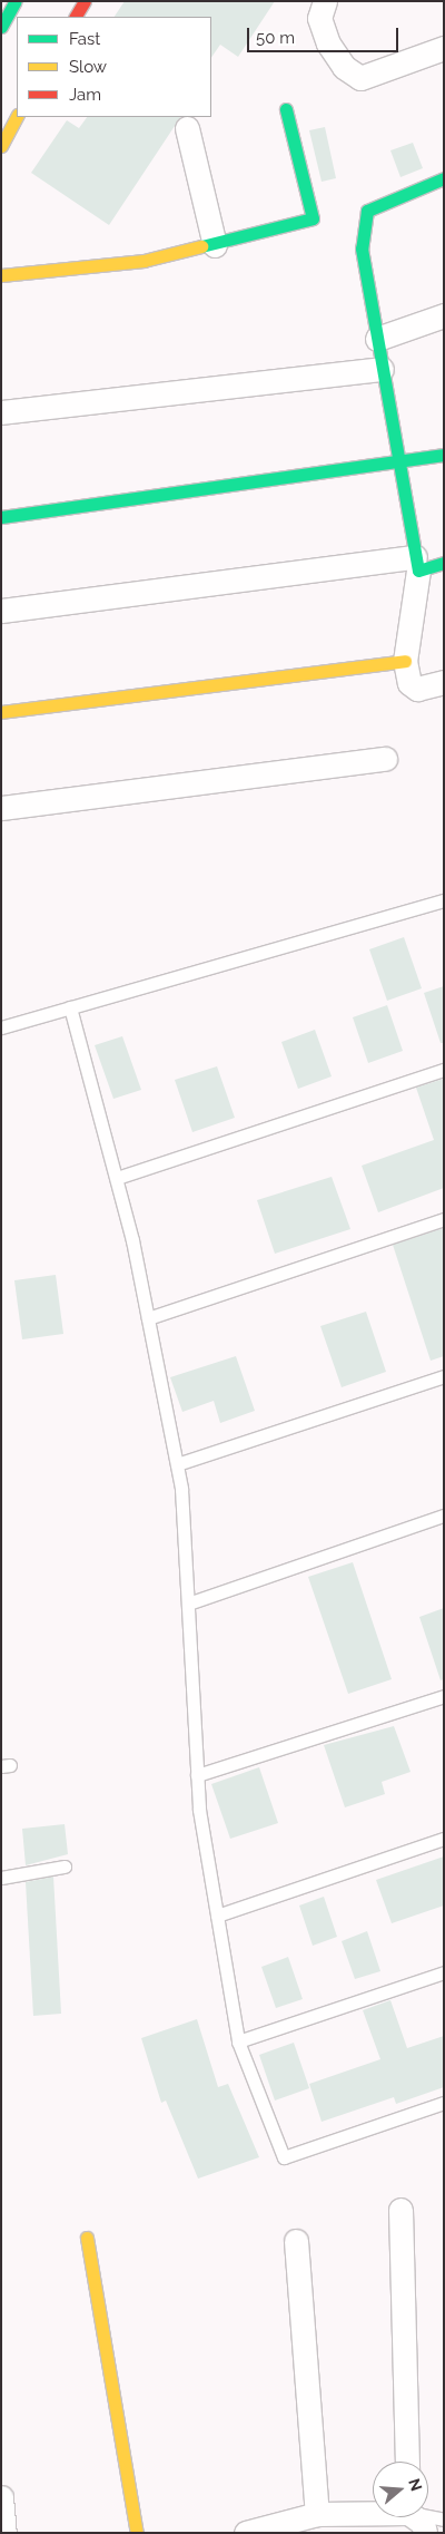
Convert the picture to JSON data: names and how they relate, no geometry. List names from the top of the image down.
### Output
{
  "legend": ["Fast", "Slow", "Jam"],
  "scale_bar": "50 m",
  "north": "right"
}
